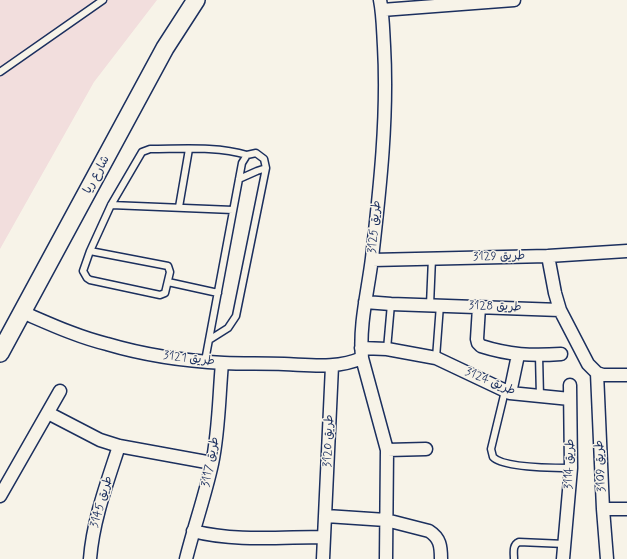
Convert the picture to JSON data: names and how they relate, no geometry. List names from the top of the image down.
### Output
{
  "streets": {
    "main road": ["شارع ريا"],
    "street": [
      "طريق 3125",
      "طريق 3129",
      "طريق 3128",
      "طريق 3121",
      "طريق 3124",
      "طريق 3120",
      "طريق 3117",
      "طريق 3114",
      "طريق 3109",
      "طريق 3145"
    ]
  },
  "crossings": [
    ["شارع ريا", "طريق 3121"],
    ["طريق 3125", "طريق 3129"],
    ["طريق 3125", "طريق 3128"],
    ["طريق 3125", "طريق 3121"],
    ["طريق 3125", "طريق 3124"],
    ["طريق 3121", "طريق 3124"],
    ["طريق 3121", "طريق 3120"],
    ["طريق 3121", "طريق 3117"],
    ["طريق 3124", "طريق 3114"]
  ]
}
